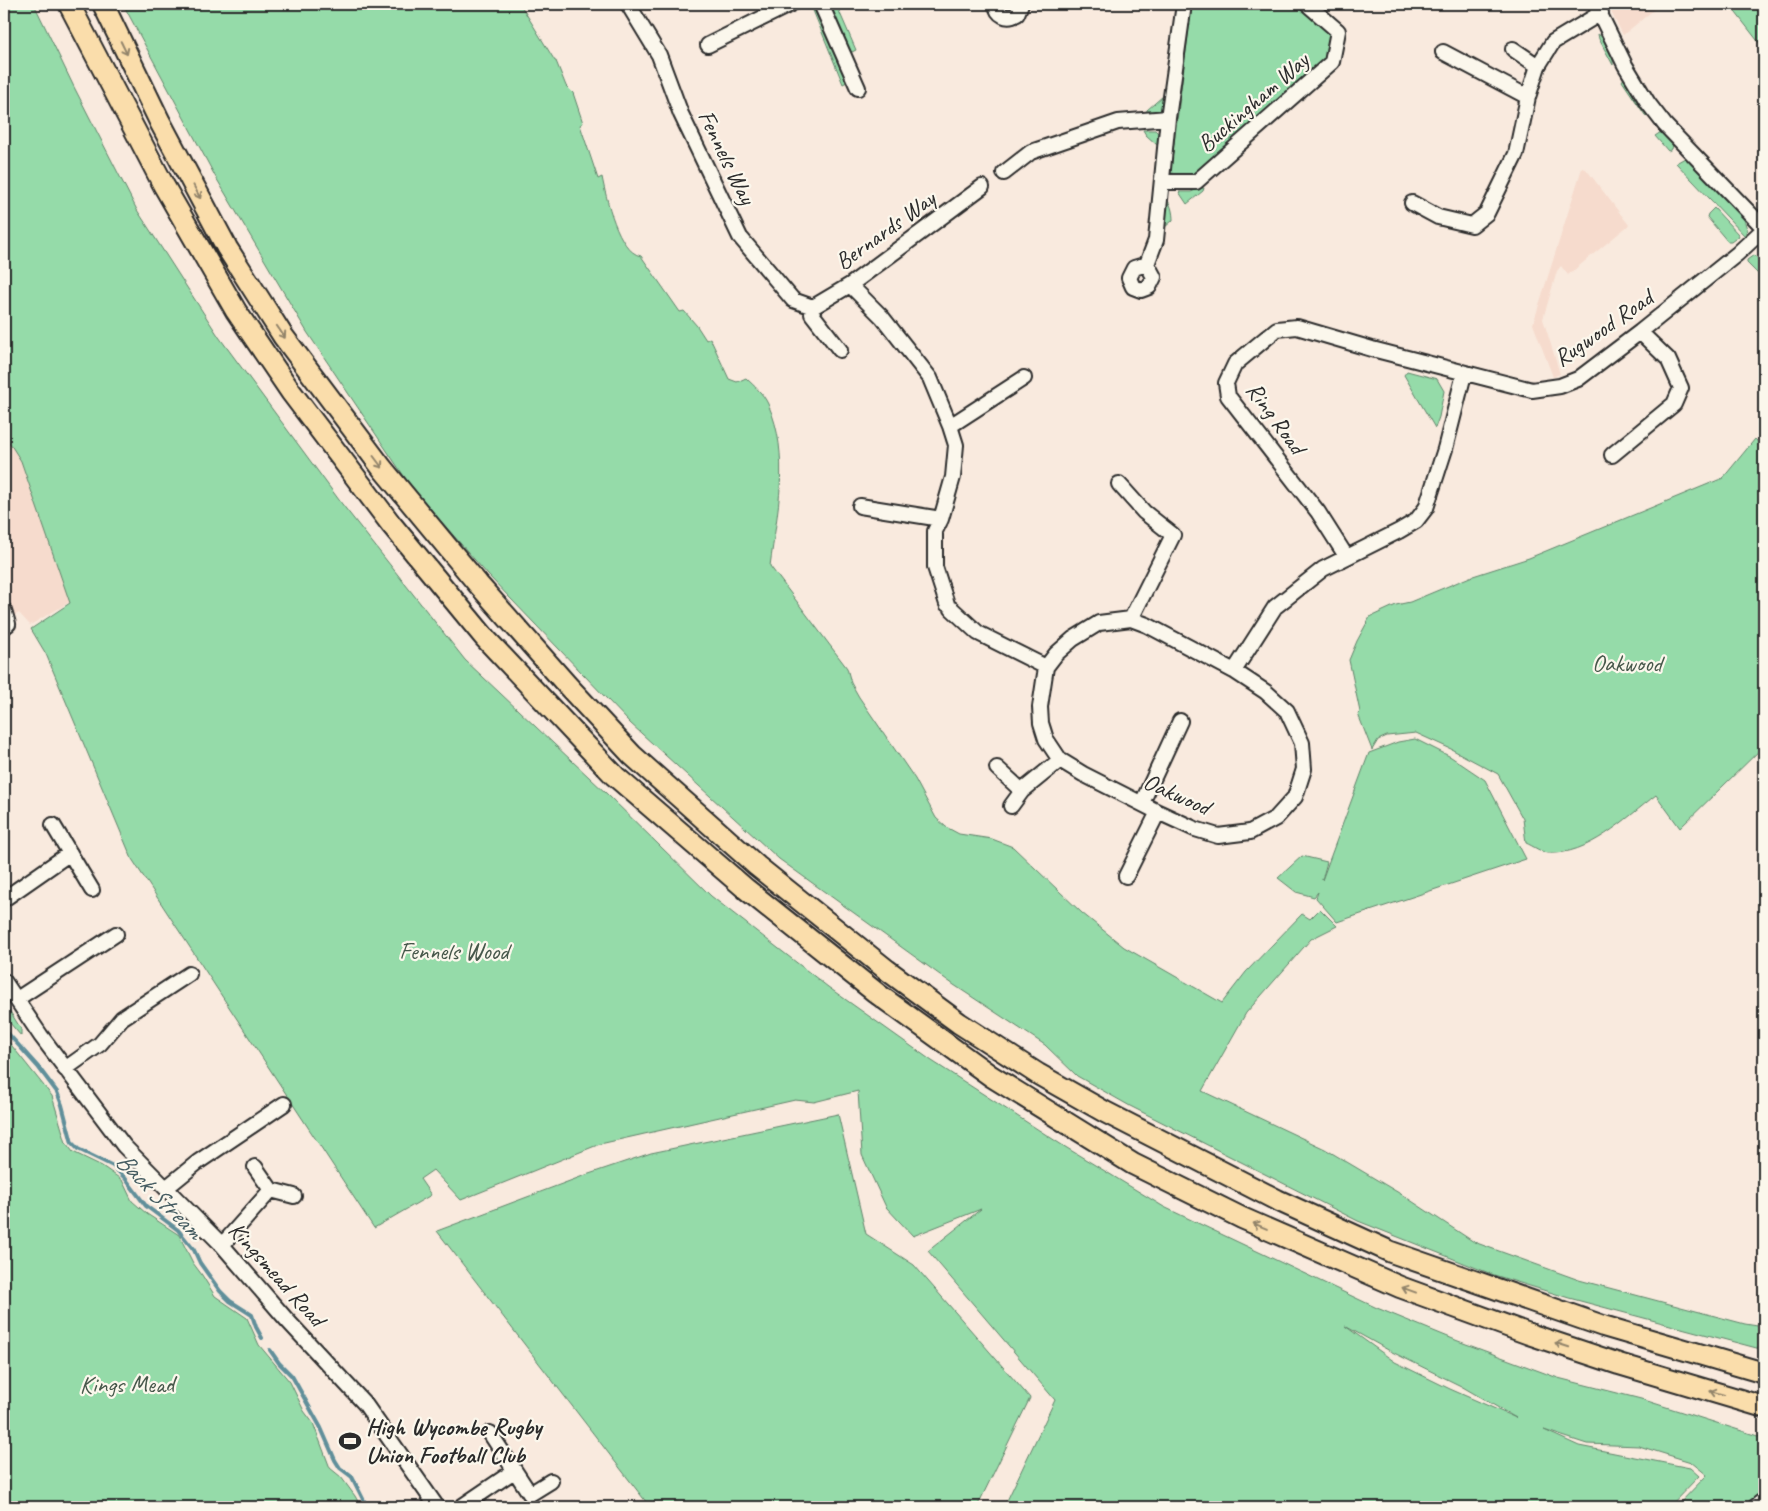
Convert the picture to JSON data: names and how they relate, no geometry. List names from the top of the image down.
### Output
{
  "streets": {
    "street": [
      "Buckingham Way",
      "Fennels Way",
      "Bernards Way",
      "Rugwood Road",
      "Ring Road",
      "Oakwood",
      "Kingsmead Road"
    ]
  },
  "crossings": [
    ["Fennels Way", "Bernards Way"],
    ["Rugwood Road", "Ring Road"]
  ],
  "water": ["Back Stream"],
  "parks": ["Oakwood", "Fennels Wood", "Kings Mead"],
  "places": {
    "sports": ["High Wycombe Rugby Union Football Club"]
  }
}
